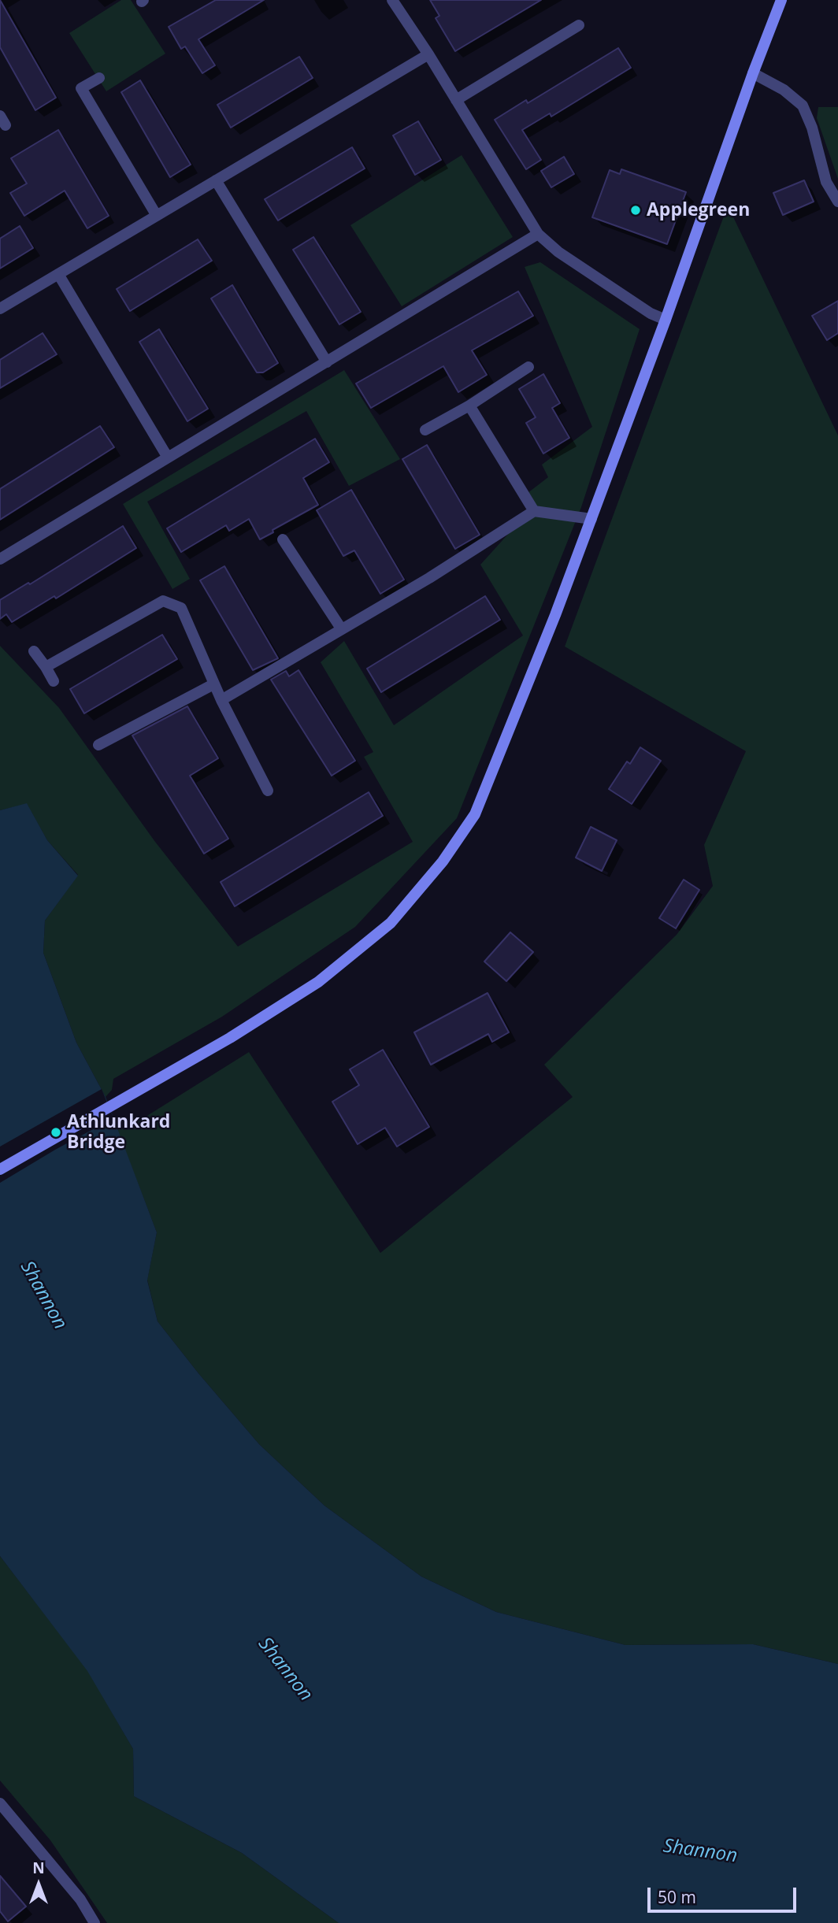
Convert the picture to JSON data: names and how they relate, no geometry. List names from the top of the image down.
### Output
{
  "water": ["Shannon"],
  "places": ["Applegreen", "Athlunkard Bridge"],
  "scale_bar": "50 m",
  "north": "top"
}
